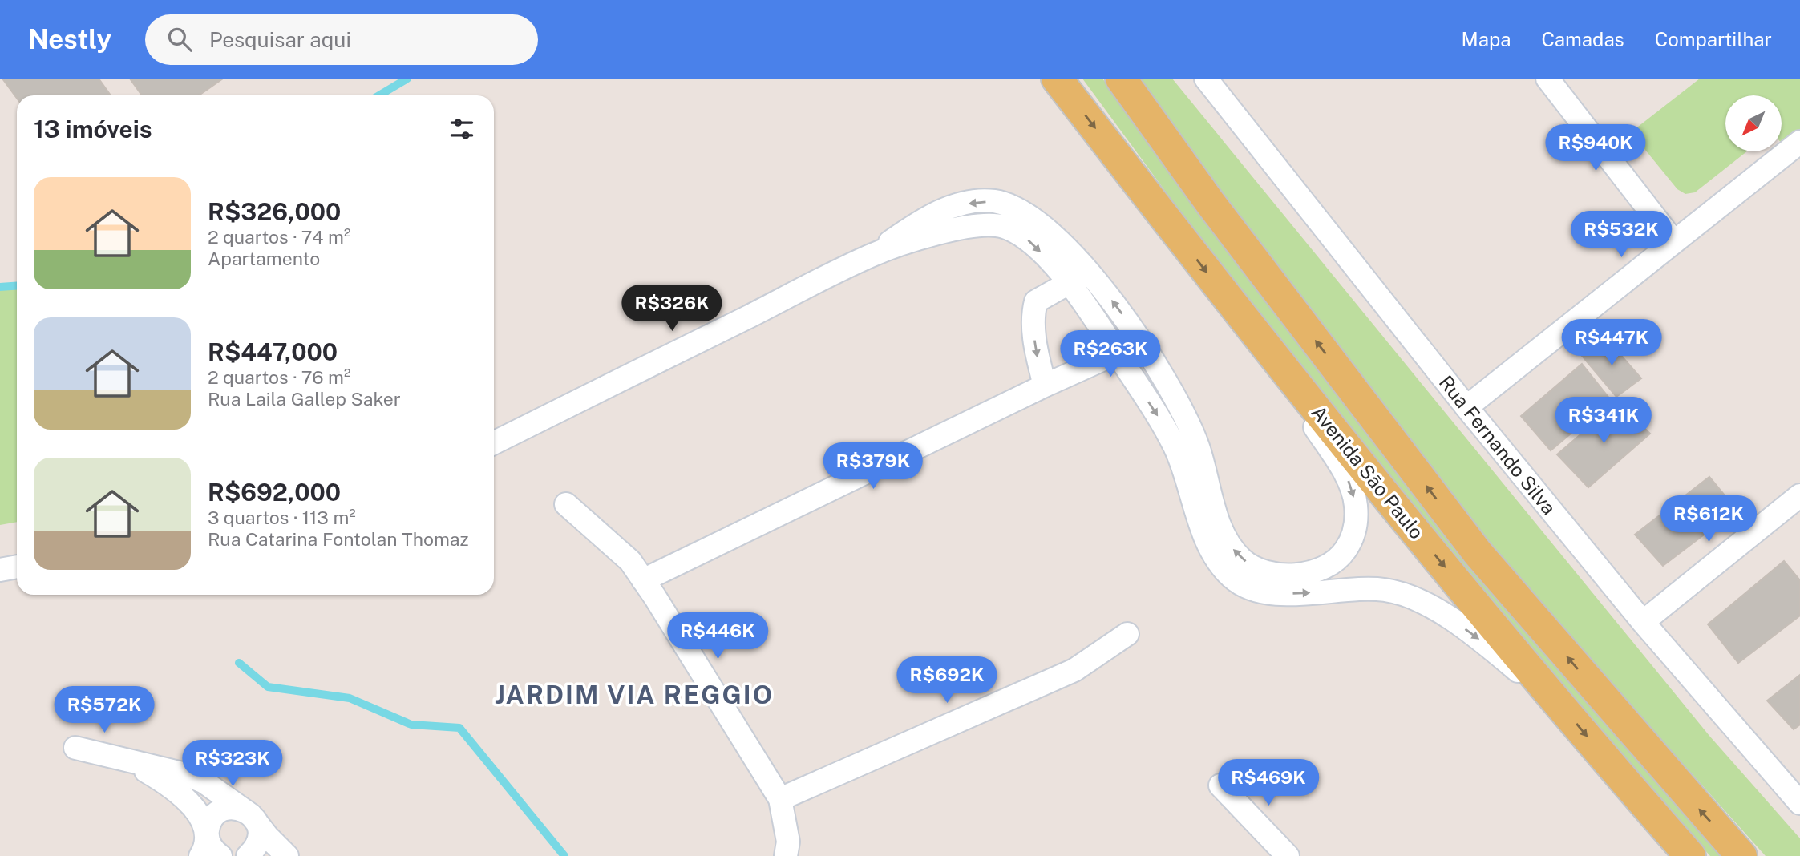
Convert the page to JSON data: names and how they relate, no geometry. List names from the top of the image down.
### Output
{
  "streets": {
    "main road": ["Avenida São Paulo"],
    "street": ["Rua Fernando Silva"]
  },
  "districts": ["JARDIM VIA REGGIO"],
  "north": "bottom left",
  "page": {
    "header": "Nestly",
    "search": "Pesquisar aqui",
    "nav": ["Mapa", "Camadas", "Compartilhar"],
    "heading": "13 imóveis",
    "price": [
      "R$940K",
      "R$532K",
      "R$326K",
      "R$447K",
      "R$263K",
      "R$341K",
      "R$379K",
      "R$612K",
      "R$446K",
      "R$692K",
      "R$572K",
      "R$323K",
      "R$469K"
    ],
    "list": [
      {
        "name": "R$326,000",
        "note": "2 quartos · 74 m² · Apartamento"
      },
      {
        "name": "R$447,000",
        "note": "2 quartos · 76 m² · Rua Laila Gallep Saker"
      },
      {
        "name": "R$692,000",
        "note": "3 quartos · 113 m² · Rua Catarina Fontolan Thomaz"
      }
    ]
  }
}
